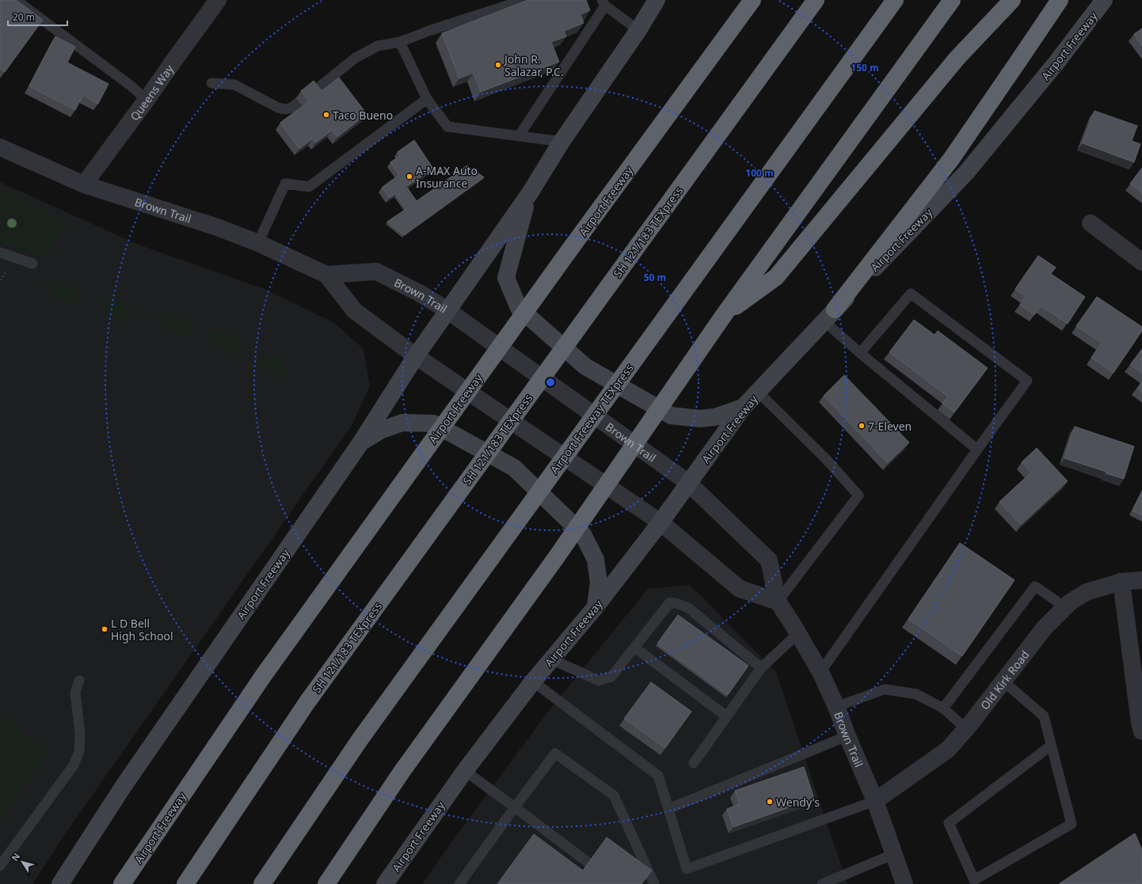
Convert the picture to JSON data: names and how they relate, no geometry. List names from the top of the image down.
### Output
{
  "streets": {
    "highway": ["Airport Freeway", "SH 121/183 TEXpress", "Airport Freeway TEXpress"],
    "street": ["Queens Way", "Brown Trail", "Old Kirk Road"]
  },
  "crossings": [
    ["Airport Freeway", "Brown Trail"],
    ["Queens Way", "Brown Trail"],
    ["Brown Trail", "Old Kirk Road"]
  ],
  "places": [
    "John R. Salazar, P.C.",
    "Taco Bueno",
    "A-MAX Auto Insurance",
    "7-Eleven",
    "L D Bell High School",
    "Wendy's"
  ],
  "scale_bar": "20 m",
  "north": "top left",
  "rings": ["150 m", "100 m", "50 m"]
}
